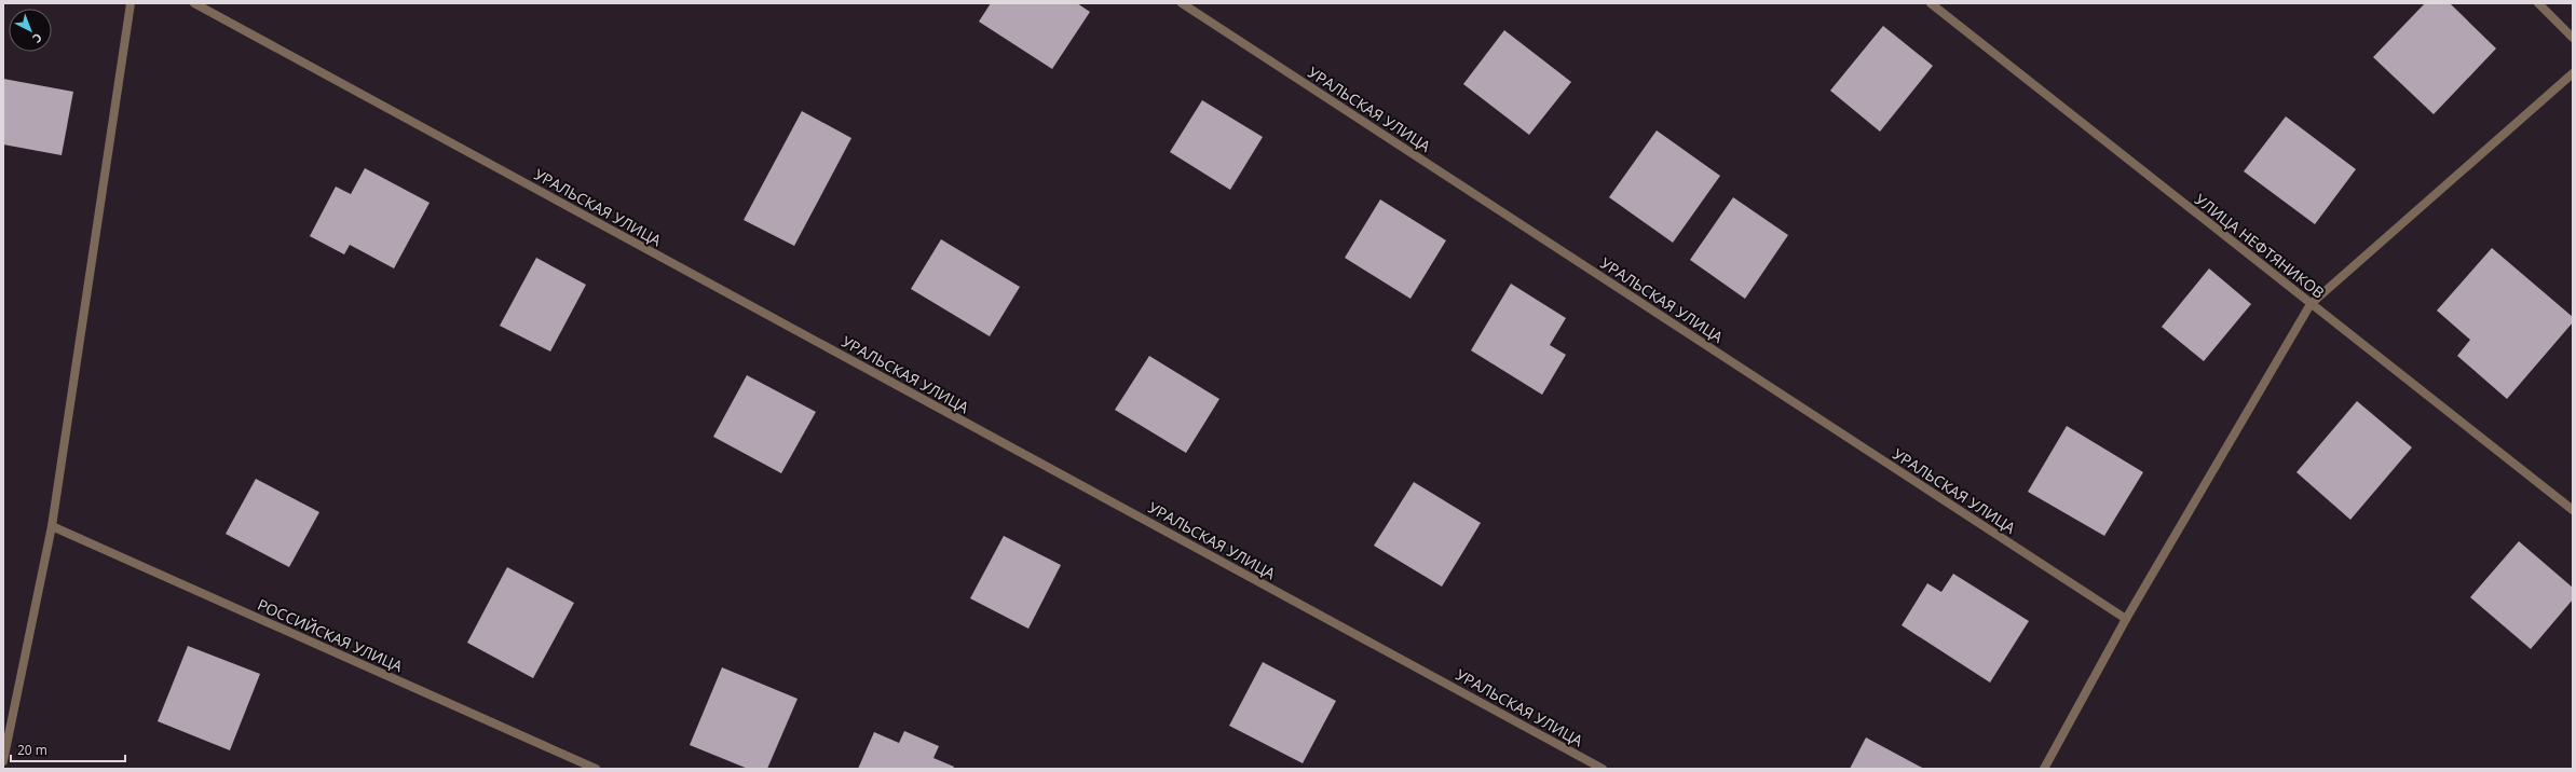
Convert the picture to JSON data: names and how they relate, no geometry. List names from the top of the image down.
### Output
{
  "streets": {
    "street": ["УРАЛЬСКАЯ УЛИЦА", "УЛИЦА НЕФТЯНИКОВ", "РОССИЙСКАЯ УЛИЦА"]
  },
  "scale_bar": "20 m",
  "north": "bottom right"
}
